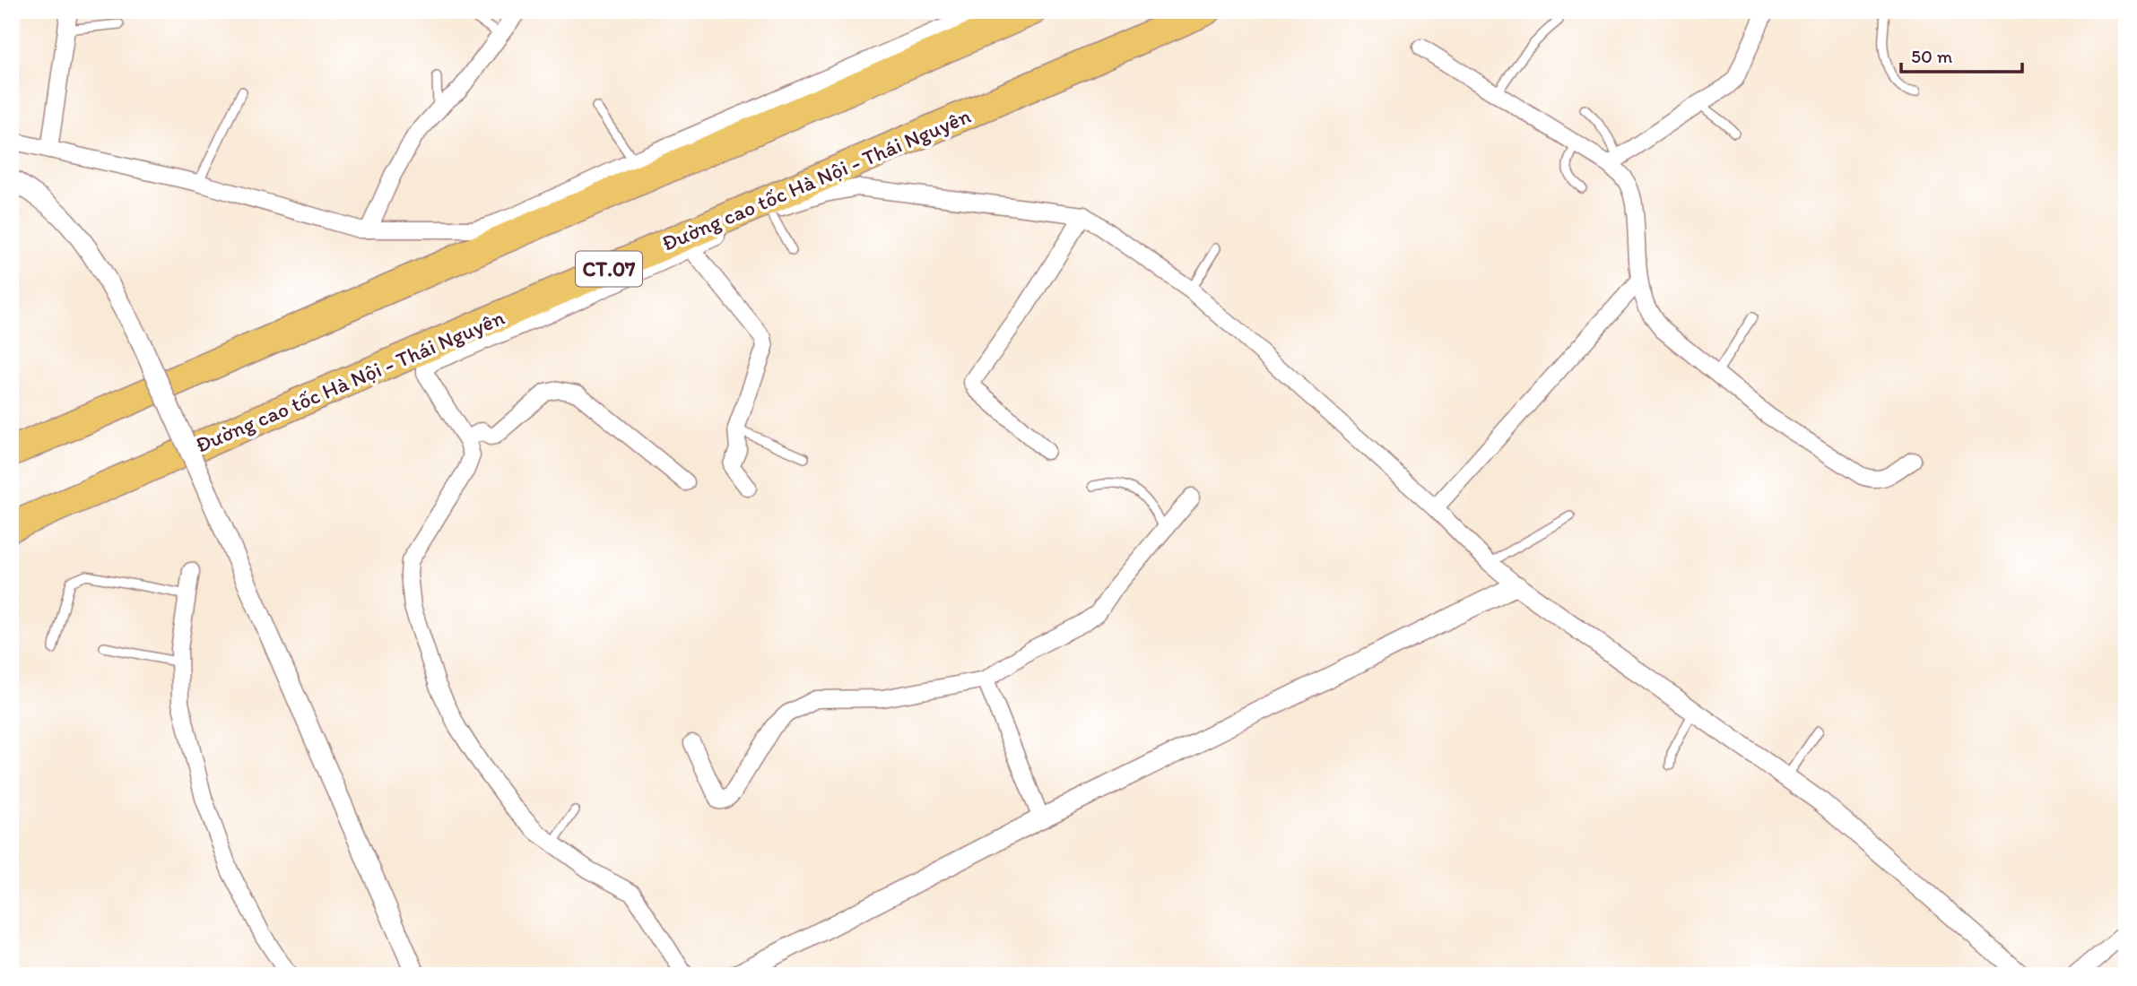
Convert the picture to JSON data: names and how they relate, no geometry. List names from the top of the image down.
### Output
{
  "streets": {
    "highway": ["Đường cao tốc Hà Nội - Thái Nguyên", "CT.07"]
  },
  "scale_bar": "50 m"
}
